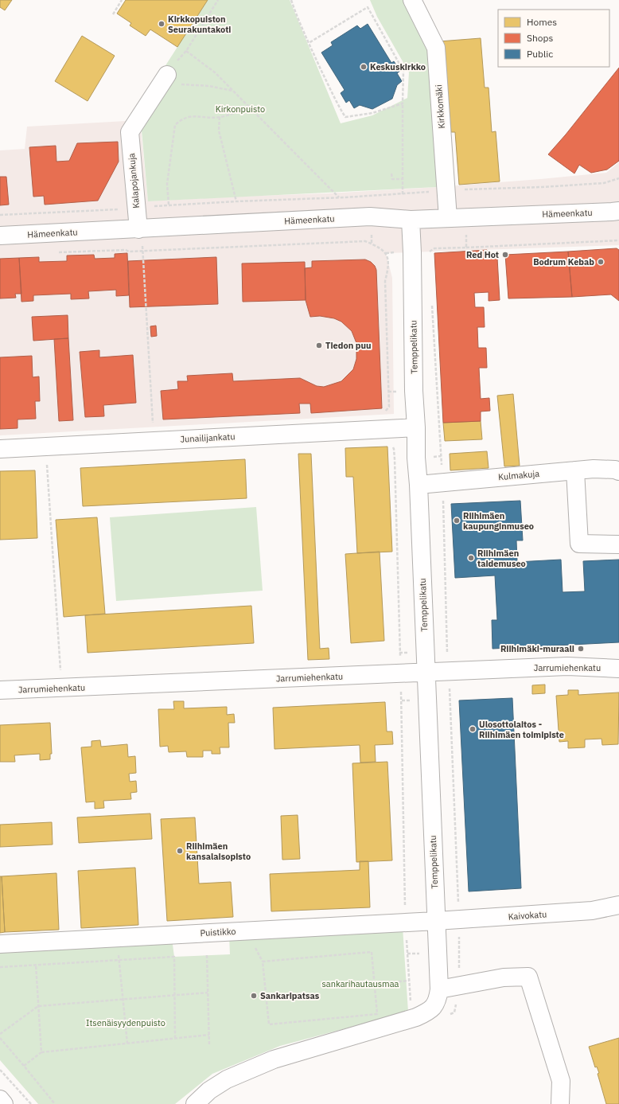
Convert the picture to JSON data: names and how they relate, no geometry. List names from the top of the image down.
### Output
{
  "streets": {
    "street": [
      "Kirkkomäki",
      "Kalapojankuja",
      "Hämeenkatu",
      "Temppelikatu",
      "Junailijankatu",
      "Kulmakuja",
      "Jarrumiehenkatu",
      "Kaivokatu",
      "Puistikko"
    ]
  },
  "crossings": [
    ["Kirkkomäki", "Hämeenkatu"],
    ["Kalapojankuja", "Hämeenkatu"],
    ["Hämeenkatu", "Temppelikatu"],
    ["Temppelikatu", "Junailijankatu"],
    ["Temppelikatu", "Kulmakuja"],
    ["Temppelikatu", "Jarrumiehenkatu"],
    ["Temppelikatu", "Kaivokatu"],
    ["Temppelikatu", "Puistikko"],
    ["Kaivokatu", "Puistikko"]
  ],
  "parks": ["Kirkonpuisto", "sankarihautausmaa", "Itsenäisyydenpuisto"],
  "places": [
    "Kirkkopuiston Seurakuntakoti",
    "Keskuskirkko",
    "Red Hot",
    "Bodrum Kebab",
    "Tiedon puu",
    "Riihimäen kaupunginmuseo",
    "Riihimäen taidemuseo",
    "Riihimäki-muraali",
    "Ulosottolaitos - Riihimäen toimipiste",
    "Riihimäen kansalaisopisto",
    "Sankaripatsas"
  ],
  "legend": ["Homes", "Shops", "Public"]
}
